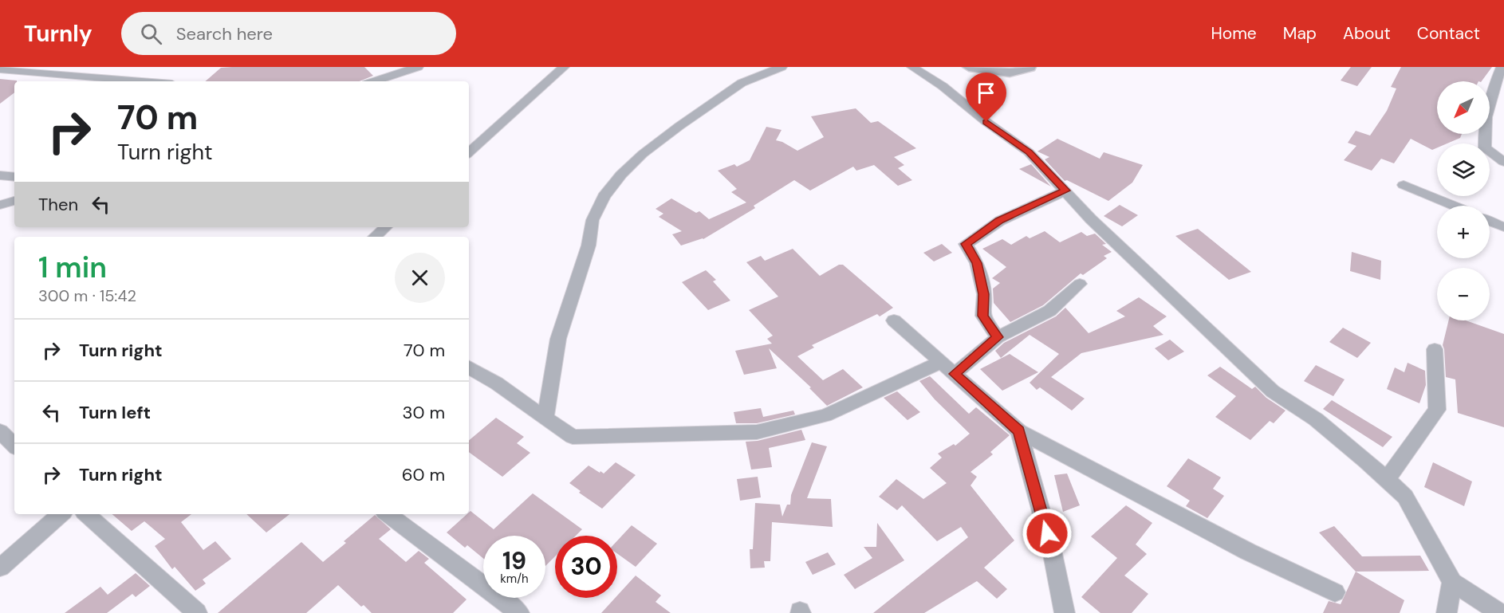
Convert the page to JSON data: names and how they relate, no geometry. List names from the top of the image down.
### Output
{
  "north": "bottom left",
  "page": {
    "header": "Turnly",
    "search": "Search here",
    "nav": [
      "Home",
      "Map",
      "About",
      "Contact"
    ],
    "map_buttons": ["+", "−"],
    "turn": ["70 m", "Turn right"],
    "then": "Then",
    "heading": ["1 min", "300 m · 15:42"],
    "list": [
      {
        "name": "Turn right",
        "value": "70 m"
      },
      {
        "name": "Turn left",
        "value": "30 m"
      },
      {
        "name": "Turn right",
        "value": "60 m"
      }
    ],
    "speed": "19 km/h",
    "limit": "30"
  }
}
